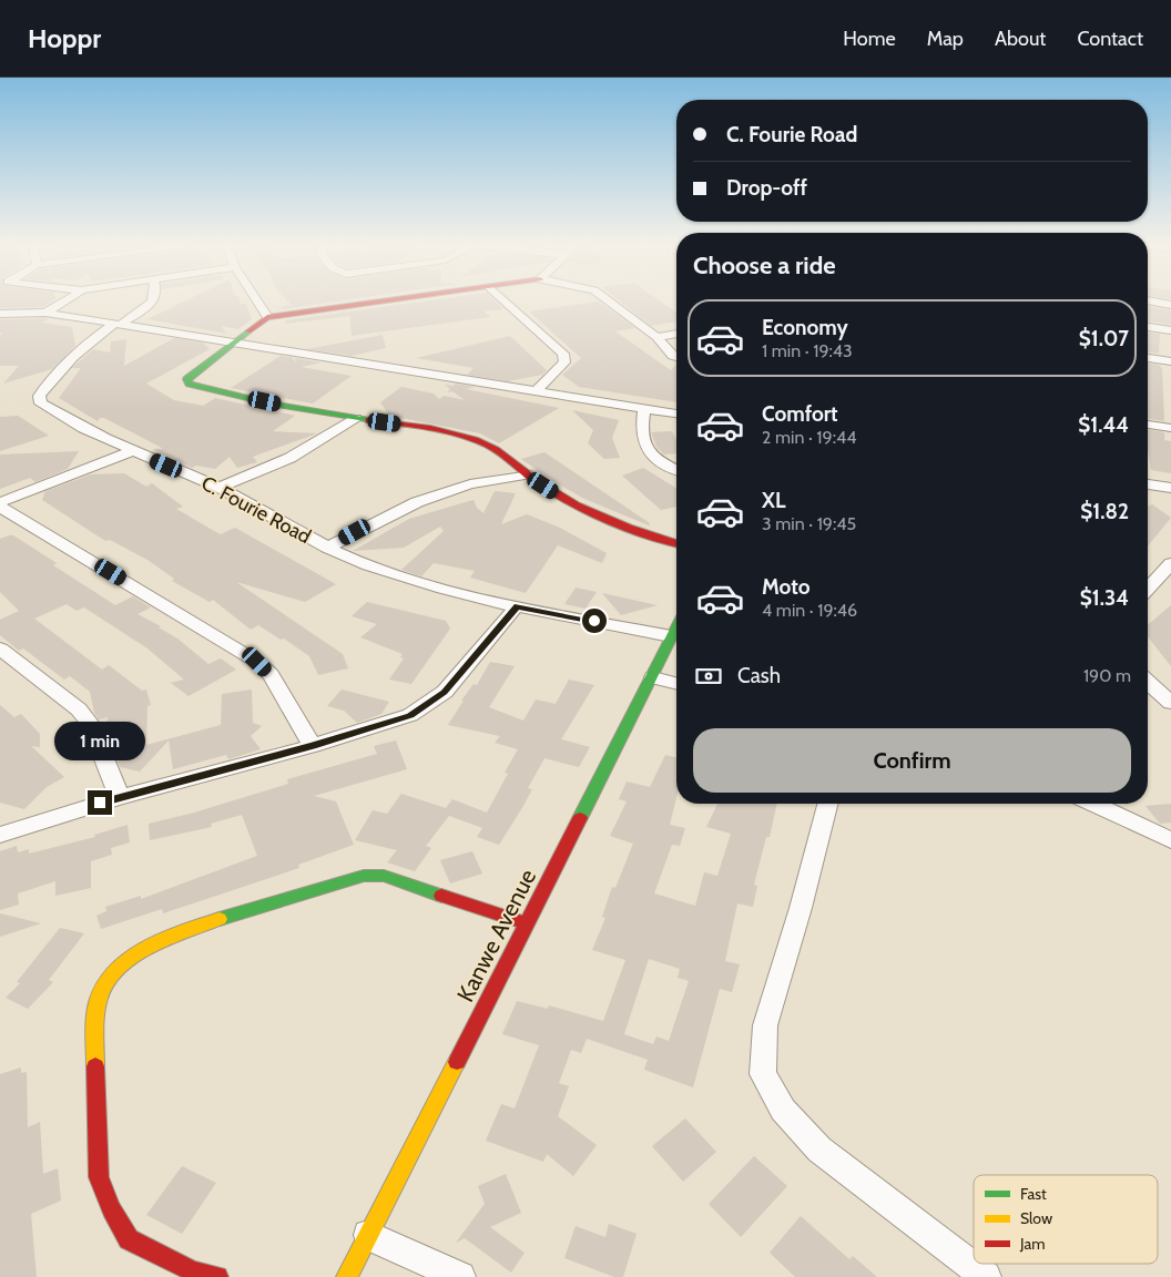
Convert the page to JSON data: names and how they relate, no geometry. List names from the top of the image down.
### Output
{
  "streets": {
    "street": ["C. Fourie Road", "Kanwe Avenue"]
  },
  "crossings": [
    ["C. Fourie Road", "Kanwe Avenue"]
  ],
  "legend": ["Fast", "Slow", "Jam"],
  "page": {
    "header": "Hoppr",
    "nav": [
      "Home",
      "Map",
      "About",
      "Contact"
    ],
    "banner": ["C. Fourie Road", "Drop-off"],
    "heading": "Choose a ride",
    "list": [
      {
        "name": "Economy",
        "note": "1 min · 19:43",
        "value": "$1.07"
      },
      {
        "name": "Comfort",
        "note": "2 min · 19:44",
        "value": "$1.44"
      },
      {
        "name": "XL",
        "note": "3 min · 19:45",
        "value": "$1.82"
      },
      {
        "name": "Moto",
        "note": "4 min · 19:46",
        "value": "$1.34"
      }
    ],
    "pay": ["Cash", "190 m"],
    "buttons": "Confirm",
    "bubble": "1 min"
  }
}
